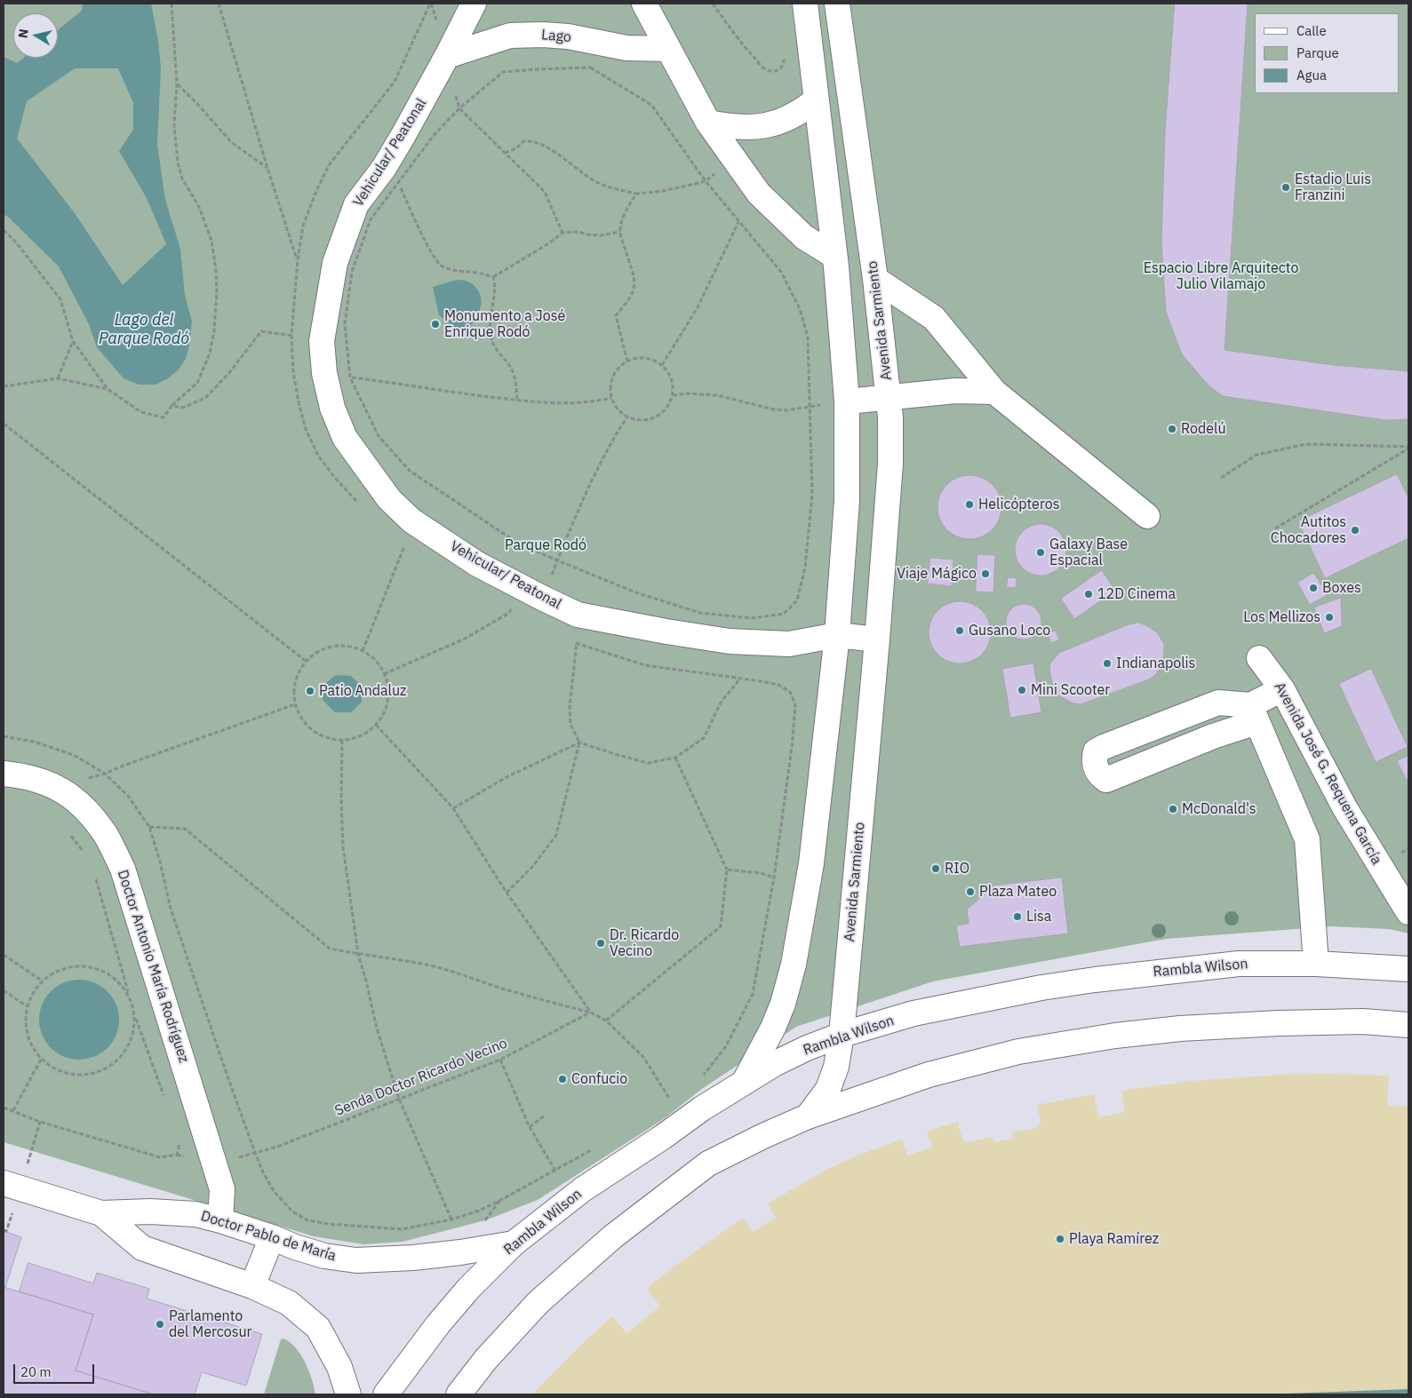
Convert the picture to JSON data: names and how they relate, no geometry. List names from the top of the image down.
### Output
{
  "streets": {
    "street": [
      "Lago",
      "Vehicular/ Peatonal",
      "Avenida Sarmiento",
      "Avenida José G. Requena García",
      "Doctor Antonio María Rodríguez",
      "Rambla Wilson",
      "Doctor Pablo de María"
    ],
    "path": ["Senda Doctor Ricardo Vecino"]
  },
  "crossings": [
    ["Lago", "Vehicular/ Peatonal"],
    ["Avenida Sarmiento", "Rambla Wilson"],
    ["Doctor Antonio María Rodríguez", "Doctor Pablo de María"],
    ["Rambla Wilson", "Doctor Pablo de María"]
  ],
  "water": ["Lago del Parque Rodó"],
  "parks": ["Espacio Libre Arquitecto Julio Vilamajo", "Parque Rodó"],
  "places": [
    "Estadio Luis Franzini",
    "Monumento a José Enrique Rodó",
    "Rodelú",
    "Helicópteros",
    "Autitos Chocadores",
    "Galaxy Base Espacial",
    "Viaje Mágico",
    "Boxes",
    "12D Cinema",
    "Los Mellizos",
    "Gusano Loco",
    "Indianapolis",
    "Mini Scooter",
    "Patio Andaluz",
    "McDonald's",
    "RIO",
    "Plaza Mateo",
    "Lisa",
    "Dr. Ricardo Vecino",
    "Confucio",
    "Playa Ramírez",
    "Parlamento del Mercosur"
  ],
  "legend": ["Calle", "Parque", "Agua"],
  "scale_bar": "20 m",
  "north": "left"
}
